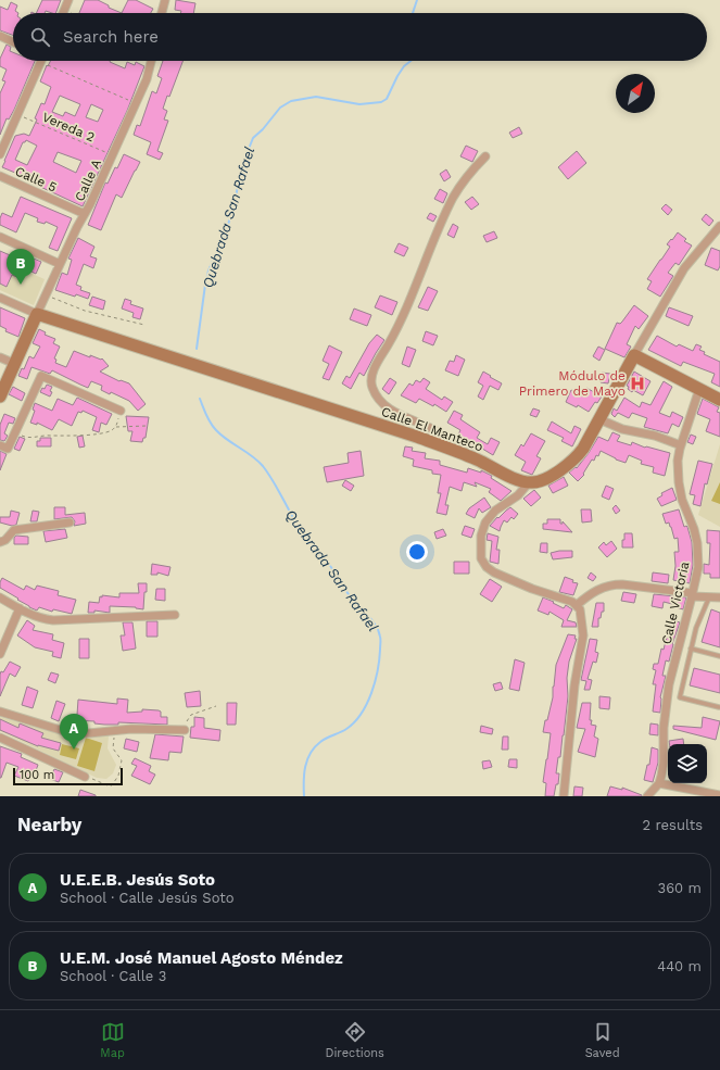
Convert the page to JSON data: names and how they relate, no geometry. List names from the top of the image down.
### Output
{
  "streets": {
    "street": [
      "Calle 5",
      "Calle A",
      "Calle El Manteco",
      "Calle Victoria"
    ],
    "path": ["Vereda 2"]
  },
  "crossings": [
    ["Vereda 2", "Calle A"],
    ["Calle 5", "Calle A"],
    ["Calle A", "Calle El Manteco"]
  ],
  "water": ["Quebrada San Rafael"],
  "places": {
    "hospital": ["Módulo de Primero de Mayo"]
  },
  "scale_bar": "100 m",
  "north": "top right",
  "page": {
    "search": "Search here",
    "pins": ["B", "A"],
    "scale": "100 m",
    "heading": ["Nearby", "2 results"],
    "list": [
      {
        "mark": "A",
        "name": "U.E.E.B. Jesús Soto",
        "note": "School · Calle Jesús Soto",
        "value": "360 m"
      },
      {
        "mark": "B",
        "name": "U.E.M. José Manuel Agosto Méndez",
        "note": "School · Calle 3",
        "value": "440 m"
      }
    ],
    "nav": ["Map", "Directions", "Saved"]
  }
}
